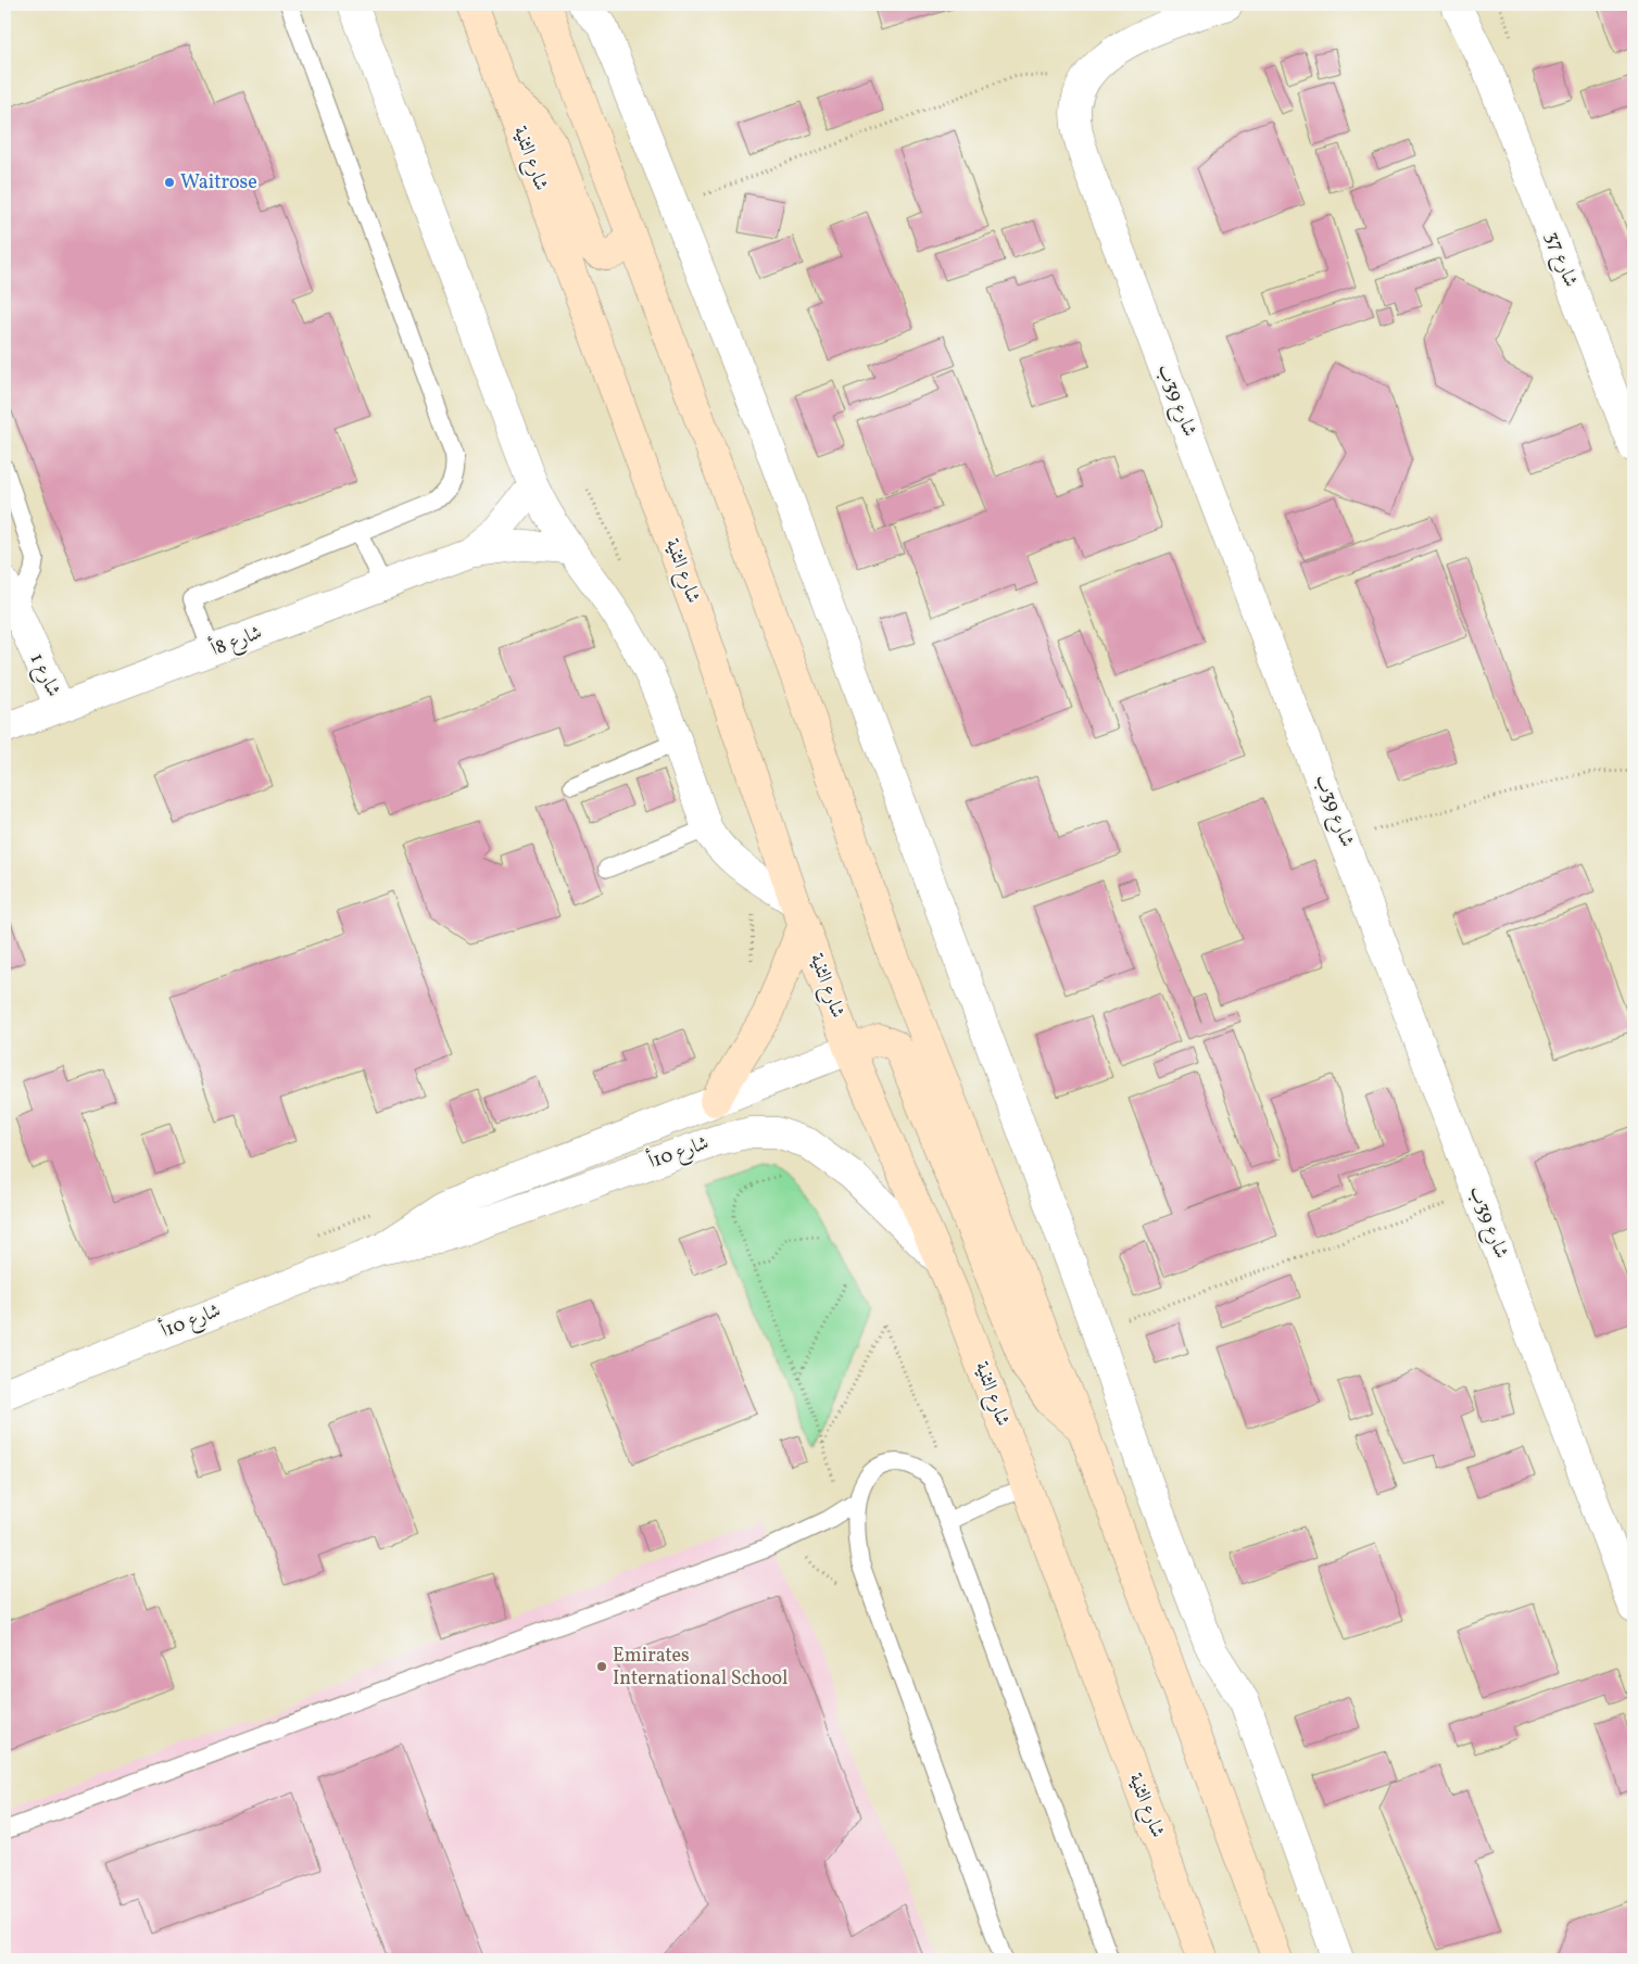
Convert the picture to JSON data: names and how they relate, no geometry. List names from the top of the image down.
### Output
{
  "streets": {
    "main road": ["شارع الثنية"],
    "street": [
      "شارع 37",
      "شارع 39ب",
      "شارع 8أ",
      "شارع 1",
      "شارع 10أ"
    ]
  },
  "crossings": [
    ["شارع الثنية", "شارع 10أ"],
    ["شارع 8أ", "شارع 1"]
  ],
  "places": ["Waitrose", "Emirates International School"]
}
